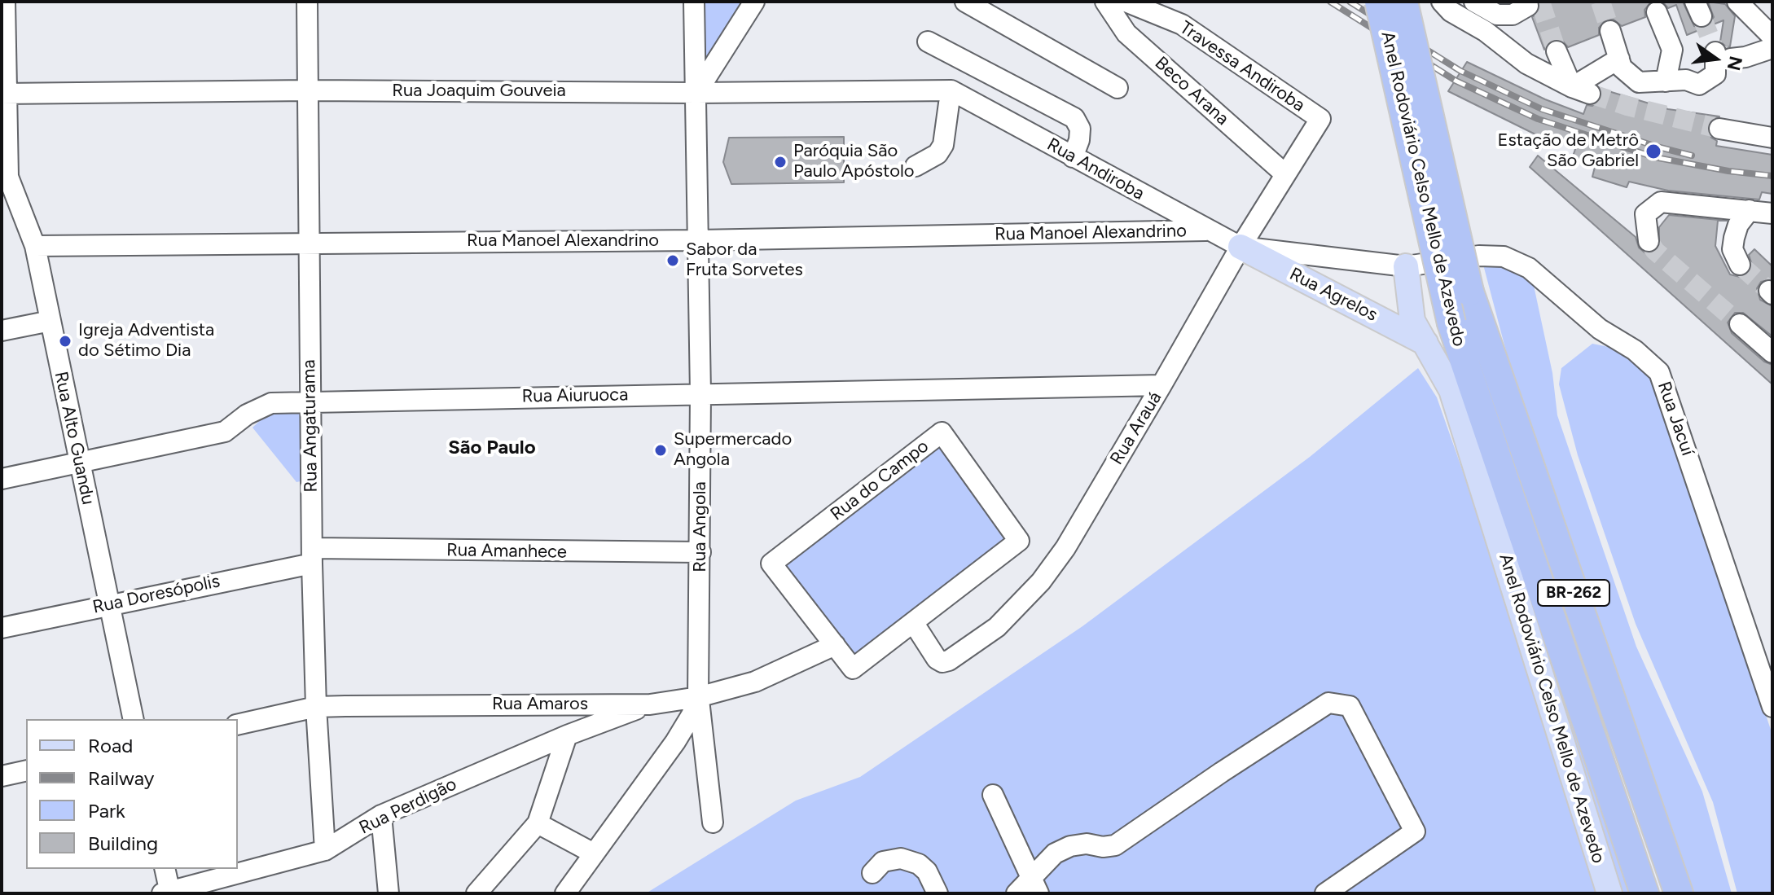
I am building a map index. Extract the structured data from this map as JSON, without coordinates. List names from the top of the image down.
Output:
{
  "streets": {
    "highway": ["Anel Rodoviário Celso Mello de Azevedo", "BR-262"],
    "main road": ["Rua Agrelos"],
    "street": [
      "Travessa Andiroba",
      "Rua Joaquim Gouveia",
      "Beco Arana",
      "Rua Andiroba",
      "Rua Manoel Alexandrino",
      "Rua Aiuruoca",
      "Rua Jacuí",
      "Rua Angaturama",
      "Rua Arauá",
      "Rua Alto Guandu",
      "Rua do Campo",
      "Rua Angola",
      "Rua Amanhece",
      "Rua Doresópolis",
      "Rua Amaros",
      "Rua Perdigão"
    ]
  },
  "crossings": [
    ["Travessa Andiroba", "Rua Arauá"],
    ["Rua Joaquim Gouveia", "Rua Andiroba"],
    ["Rua Joaquim Gouveia", "Rua Angaturama"],
    ["Rua Joaquim Gouveia", "Rua Alto Guandu"],
    ["Rua Joaquim Gouveia", "Rua Angola"],
    ["Beco Arana", "Rua Arauá"],
    ["Rua Andiroba", "Rua Manoel Alexandrino"],
    ["Rua Andiroba", "Rua Agrelos"],
    ["Rua Andiroba", "Rua Arauá"],
    ["Anel Rodoviário Celso Mello de Azevedo", "Rua Agrelos"],
    ["Anel Rodoviário Celso Mello de Azevedo", "Rua Jacuí"],
    ["Rua Manoel Alexandrino", "Rua Angaturama"],
    ["Rua Manoel Alexandrino", "Rua Alto Guandu"],
    ["Rua Manoel Alexandrino", "Rua Angola"],
    ["Rua Agrelos", "Rua Arauá"],
    ["Rua Aiuruoca", "Rua Angaturama"],
    ["Rua Aiuruoca", "Rua Arauá"],
    ["Rua Aiuruoca", "Rua Alto Guandu"],
    ["Rua Aiuruoca", "Rua Angola"],
    ["Rua Angaturama", "Rua Amanhece"],
    ["Rua Angaturama", "Rua Doresópolis"],
    ["Rua Angaturama", "Rua Amaros"],
    ["Rua Angaturama", "Rua Perdigão"],
    ["Rua Arauá", "Rua do Campo"],
    ["Rua Alto Guandu", "Rua Doresópolis"],
    ["Rua do Campo", "Rua Amaros"],
    ["Rua Angola", "Rua Amanhece"],
    ["Rua Angola", "Rua Amaros"],
    ["Rua Amanhece", "Rua Doresópolis"],
    ["Rua Amaros", "Rua Perdigão"]
  ],
  "districts": ["São Paulo"],
  "places": [
    "Estação de Metrô São Gabriel",
    "Paróquia São Paulo Apóstolo",
    "Sabor da Fruta Sorvetes",
    "Igreja Adventista do Sétimo Dia",
    "Supermercado Angola"
  ],
  "legend": [
    "Road",
    "Railway",
    "Park",
    "Building"
  ],
  "north": "right"
}
